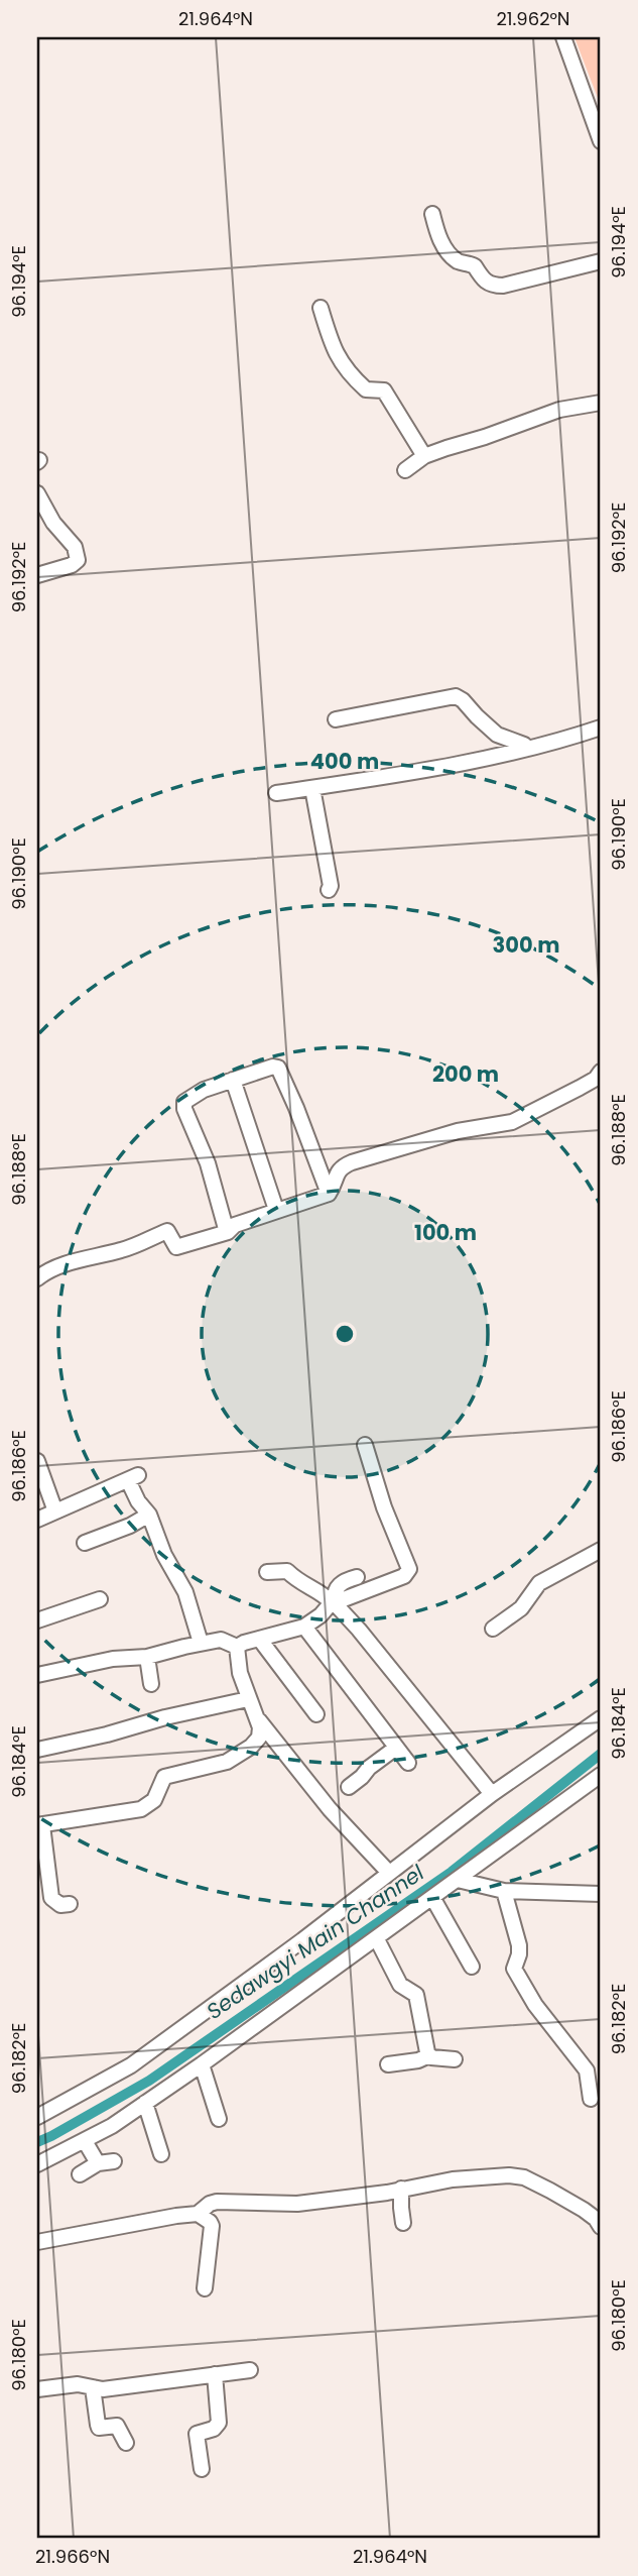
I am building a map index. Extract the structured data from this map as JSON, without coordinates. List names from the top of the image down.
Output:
{
  "water": ["Sedawgyi Main Channel"],
  "coordinates": [
    "21.964°N",
    "21.962°N",
    "96.194°E",
    "96.192°E",
    "96.190°E",
    "96.188°E",
    "96.186°E",
    "96.184°E",
    "96.182°E",
    "96.180°E",
    "21.966°N"
  ],
  "rings": [
    "400 m",
    "300 m",
    "200 m",
    "100 m"
  ]
}
